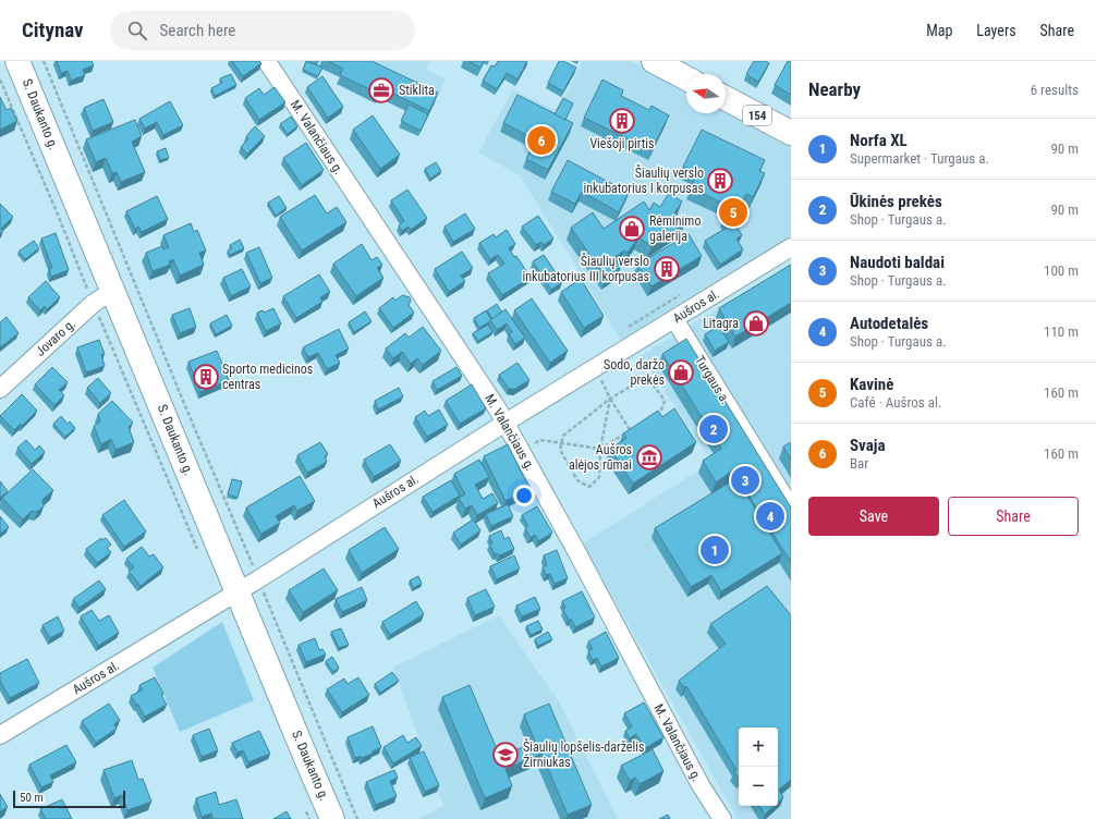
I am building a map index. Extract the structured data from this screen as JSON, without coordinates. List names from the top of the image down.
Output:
{
  "streets": {
    "main road": ["S. Daukanto g.", "154"],
    "street": [
      "M. Valančiaus g.",
      "Aušros al.",
      "Jovaro g.",
      "Turgaus a."
    ]
  },
  "crossings": [
    ["S. Daukanto g.", "Aušros al."],
    ["S. Daukanto g.", "Jovaro g."],
    ["M. Valančiaus g.", "Aušros al."],
    ["Aušros al.", "Turgaus a."]
  ],
  "places": {
    "office": ["Stiklita"],
    "building": [
      "Viešoji pirtis",
      "Šiaulių verslo inkubatorius I korpusas",
      "Šiaulių verslo inkubatorius III korpusas",
      "Sporto medicinos centras"
    ],
    "shop": ["Rėminimo galerija", "Litagra", "Sodo, daržo prekės"],
    "museum": ["Aušros alėjos rūmai"],
    "school or university": ["Šiaulių lopšelis-darželis Žirniukas"]
  },
  "scale_bar": "50 m",
  "north": "left",
  "page": {
    "header": "Citynav",
    "search": "Search here",
    "nav": ["Map", "Layers", "Share"],
    "heading": ["Nearby", "6 results"],
    "list": [
      {
        "mark": "1",
        "name": "Norfa XL",
        "note": "Supermarket · Turgaus a.",
        "value": "90 m"
      },
      {
        "mark": "2",
        "name": "Ūkinės prekės",
        "note": "Shop · Turgaus a.",
        "value": "90 m"
      },
      {
        "mark": "3",
        "name": "Naudoti baldai",
        "note": "Shop · Turgaus a.",
        "value": "100 m"
      },
      {
        "mark": "4",
        "name": "Autodetalės",
        "note": "Shop · Turgaus a.",
        "value": "110 m"
      },
      {
        "mark": "5",
        "name": "Kavinė",
        "note": "Café · Aušros al.",
        "value": "160 m"
      },
      {
        "mark": "6",
        "name": "Svaja",
        "note": "Bar",
        "value": "160 m"
      }
    ],
    "pins": [
      "6",
      "5",
      "2",
      "3",
      "4",
      "1"
    ],
    "buttons": ["Save", "Share"],
    "map_buttons": ["+", "−"],
    "scale": "50 m"
  }
}
